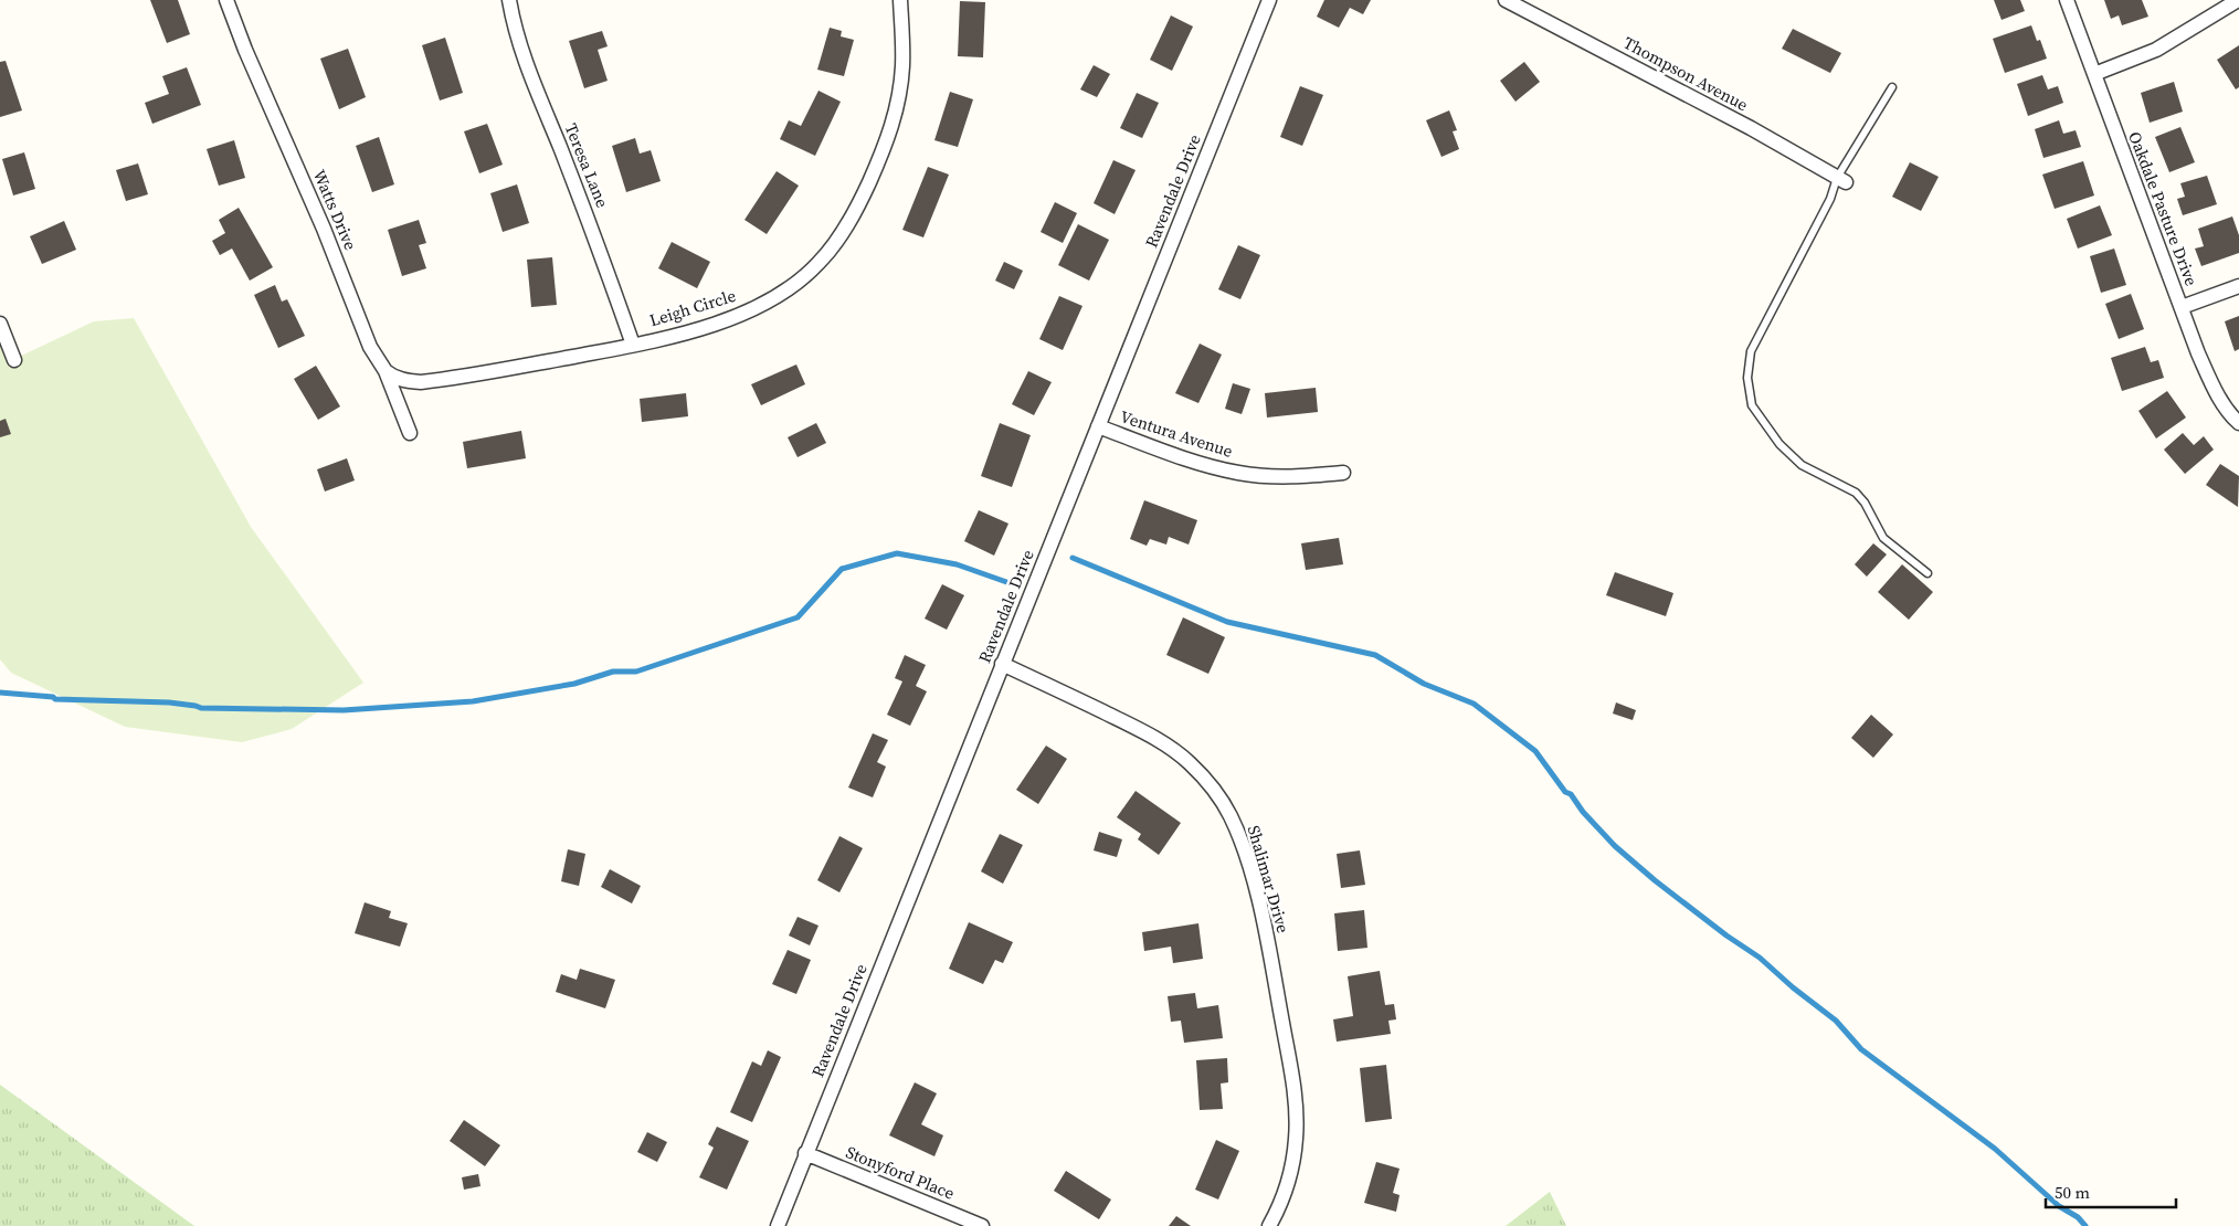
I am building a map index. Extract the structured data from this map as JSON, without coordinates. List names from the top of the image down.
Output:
{
  "streets": {
    "street": [
      "Thompson Avenue",
      "Teresa Lane",
      "Ravendale Drive",
      "Oakdale Pasture Drive",
      "Watts Drive",
      "Leigh Circle",
      "Ventura Avenue",
      "Shalimar Drive",
      "Stonyford Place"
    ]
  },
  "crossings": [
    ["Teresa Lane", "Leigh Circle"],
    ["Ravendale Drive", "Ventura Avenue"],
    ["Ravendale Drive", "Shalimar Drive"],
    ["Ravendale Drive", "Stonyford Place"],
    ["Watts Drive", "Leigh Circle"]
  ],
  "scale_bar": "50 m"
}
